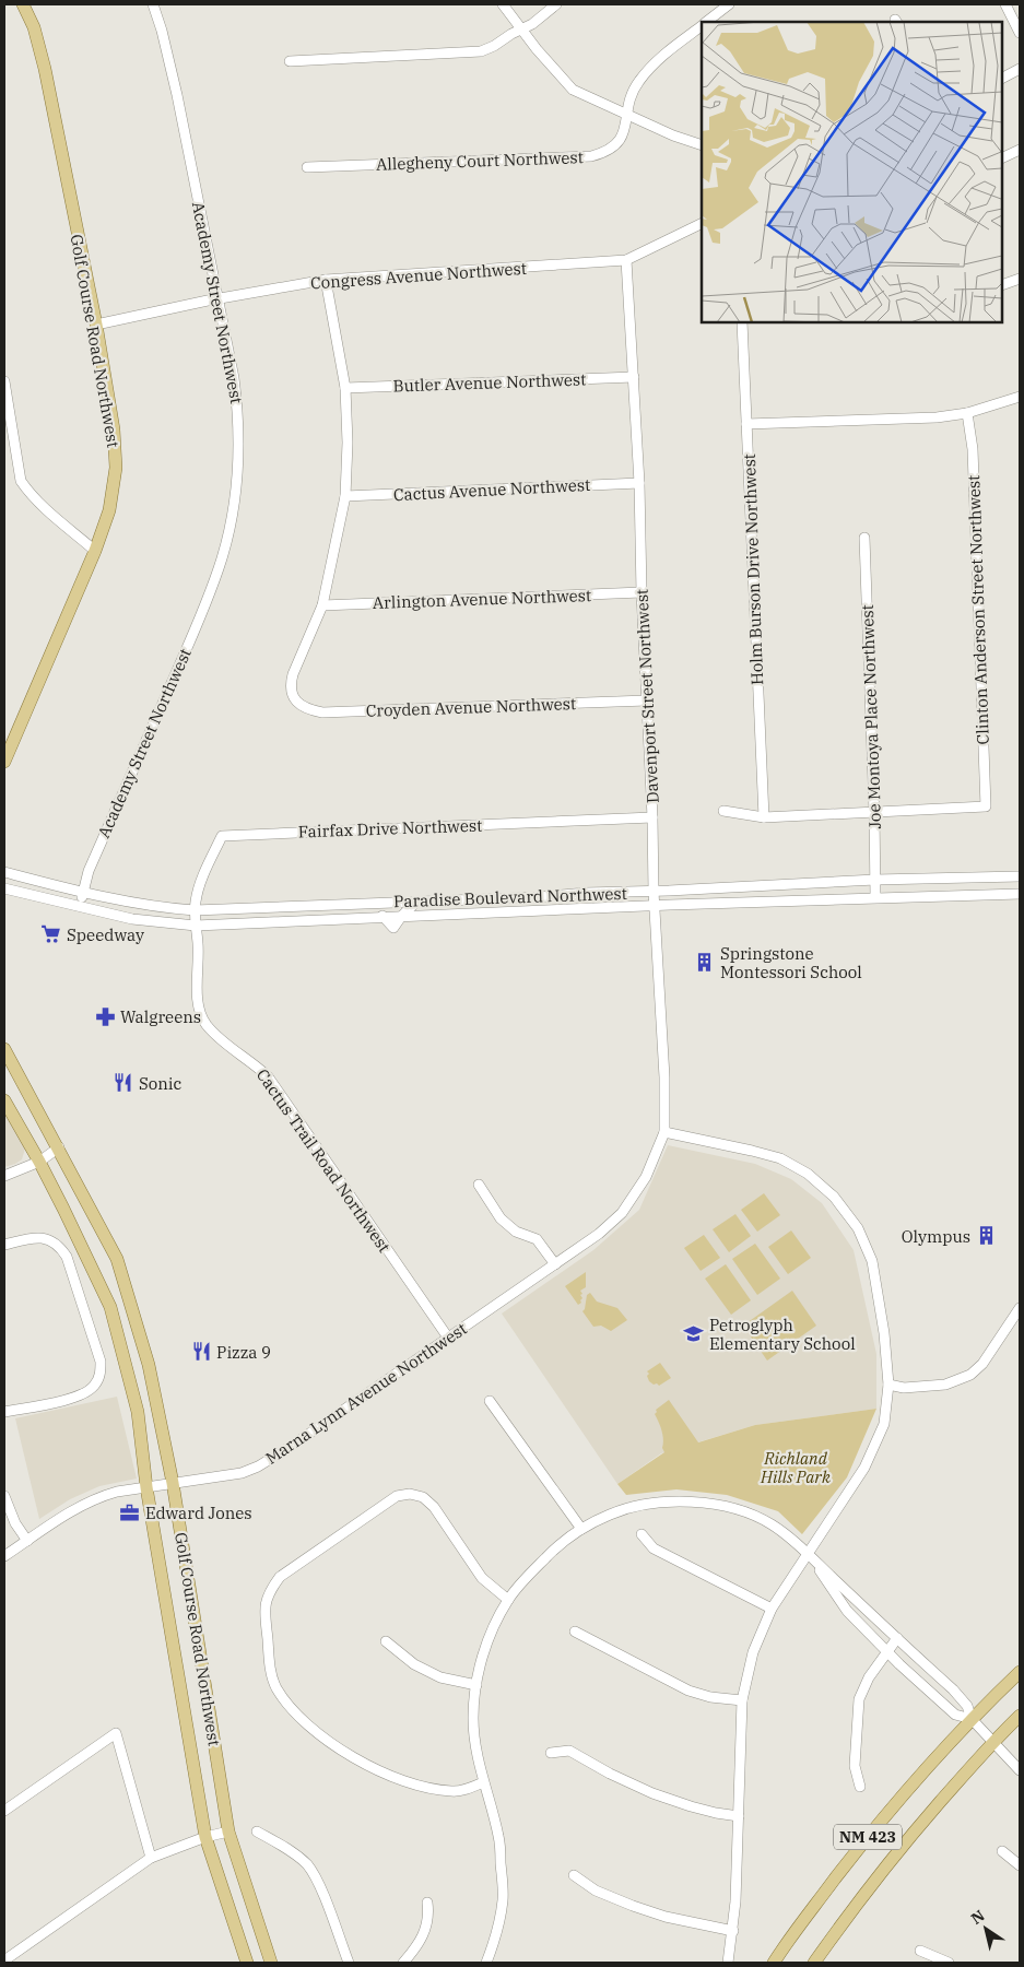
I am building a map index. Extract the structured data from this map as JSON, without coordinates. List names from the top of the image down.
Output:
{
  "streets": {
    "main road": ["Golf Course Road Northwest", "NM 423"],
    "street": [
      "Allegheny Court Northwest",
      "Congress Avenue Northwest",
      "Academy Street Northwest",
      "Butler Avenue Northwest",
      "Cactus Avenue Northwest",
      "Holm Burson Drive Northwest",
      "Arlington Avenue Northwest",
      "Clinton Anderson Street Northwest",
      "Davenport Street Northwest",
      "Croyden Avenue Northwest",
      "Joe Montoya Place Northwest",
      "Fairfax Drive Northwest",
      "Paradise Boulevard Northwest",
      "Cactus Trail Road Northwest",
      "Marna Lynn Avenue Northwest"
    ]
  },
  "crossings": [
    ["Congress Avenue Northwest", "Academy Street Northwest"],
    ["Congress Avenue Northwest", "Golf Course Road Northwest"],
    ["Congress Avenue Northwest", "Davenport Street Northwest"],
    ["Academy Street Northwest", "Paradise Boulevard Northwest"],
    ["Golf Course Road Northwest", "Marna Lynn Avenue Northwest"],
    ["Butler Avenue Northwest", "Davenport Street Northwest"],
    ["Cactus Avenue Northwest", "Davenport Street Northwest"],
    ["Arlington Avenue Northwest", "Davenport Street Northwest"],
    ["Arlington Avenue Northwest", "Croyden Avenue Northwest"],
    ["Clinton Anderson Street Northwest", "Joe Montoya Place Northwest"],
    ["Davenport Street Northwest", "Croyden Avenue Northwest"],
    ["Davenport Street Northwest", "Fairfax Drive Northwest"],
    ["Davenport Street Northwest", "Paradise Boulevard Northwest"],
    ["Davenport Street Northwest", "Marna Lynn Avenue Northwest"],
    ["Joe Montoya Place Northwest", "Paradise Boulevard Northwest"],
    ["Fairfax Drive Northwest", "Paradise Boulevard Northwest"],
    ["Fairfax Drive Northwest", "Cactus Trail Road Northwest"],
    ["Paradise Boulevard Northwest", "Cactus Trail Road Northwest"],
    ["Cactus Trail Road Northwest", "Marna Lynn Avenue Northwest"]
  ],
  "parks": ["Richland Hills Park"],
  "places": {
    "supermarket": ["Speedway"],
    "building": ["Springstone Montessori School", "Olympus"],
    "pharmacy": ["Walgreens"],
    "restaurant": ["Sonic", "Pizza 9"],
    "school or university": ["Petroglyph Elementary School"],
    "office": ["Edward Jones"]
  },
  "north": "top left"
}
